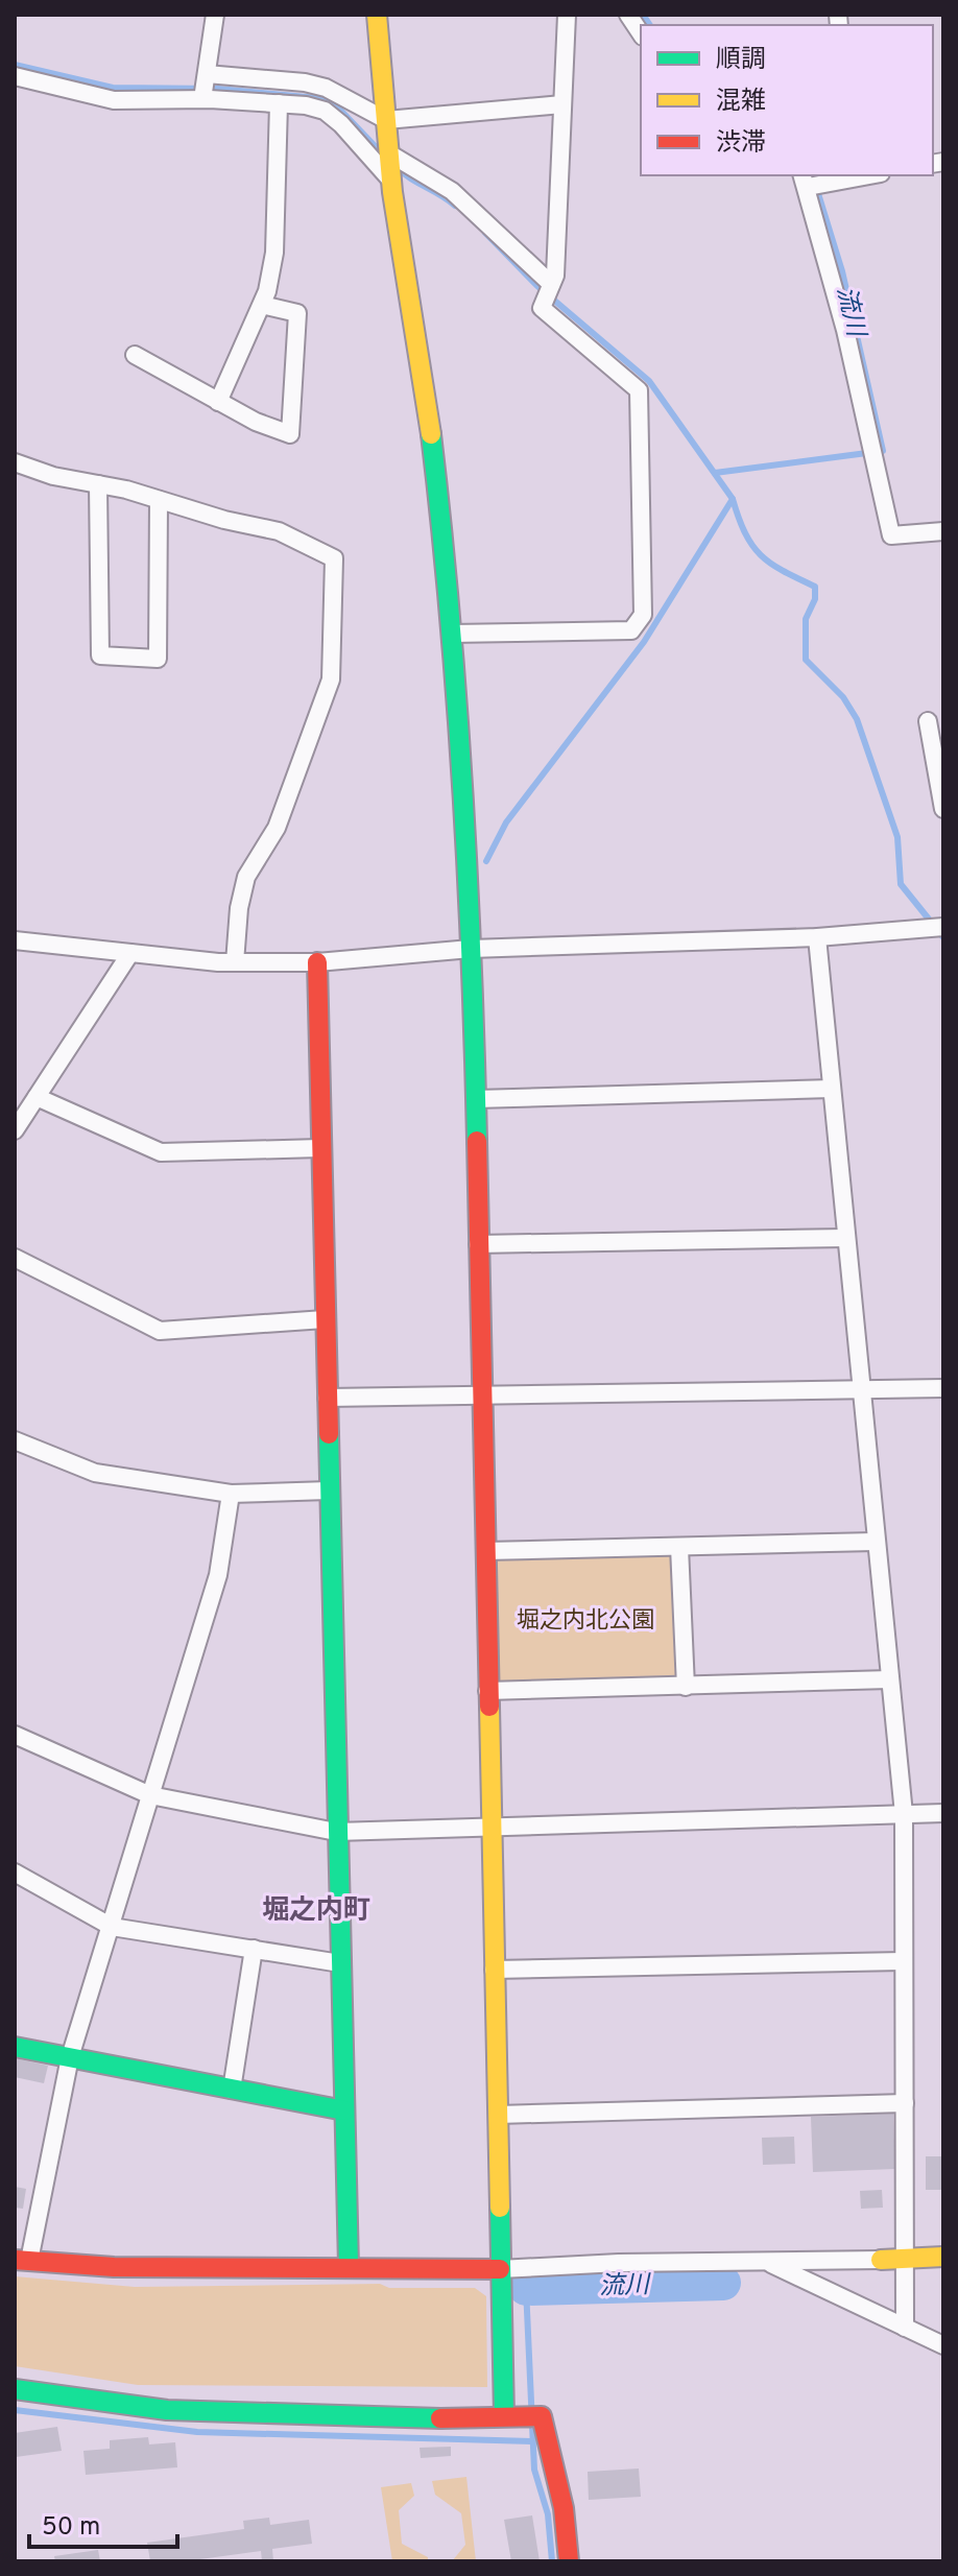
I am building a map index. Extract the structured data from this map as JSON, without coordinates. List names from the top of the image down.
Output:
{
  "districts": ["堀之内町"],
  "water": ["流川"],
  "parks": ["堀之内北公園"],
  "legend": ["順調", "混雑", "渋滞"],
  "scale_bar": "50 m"
}
